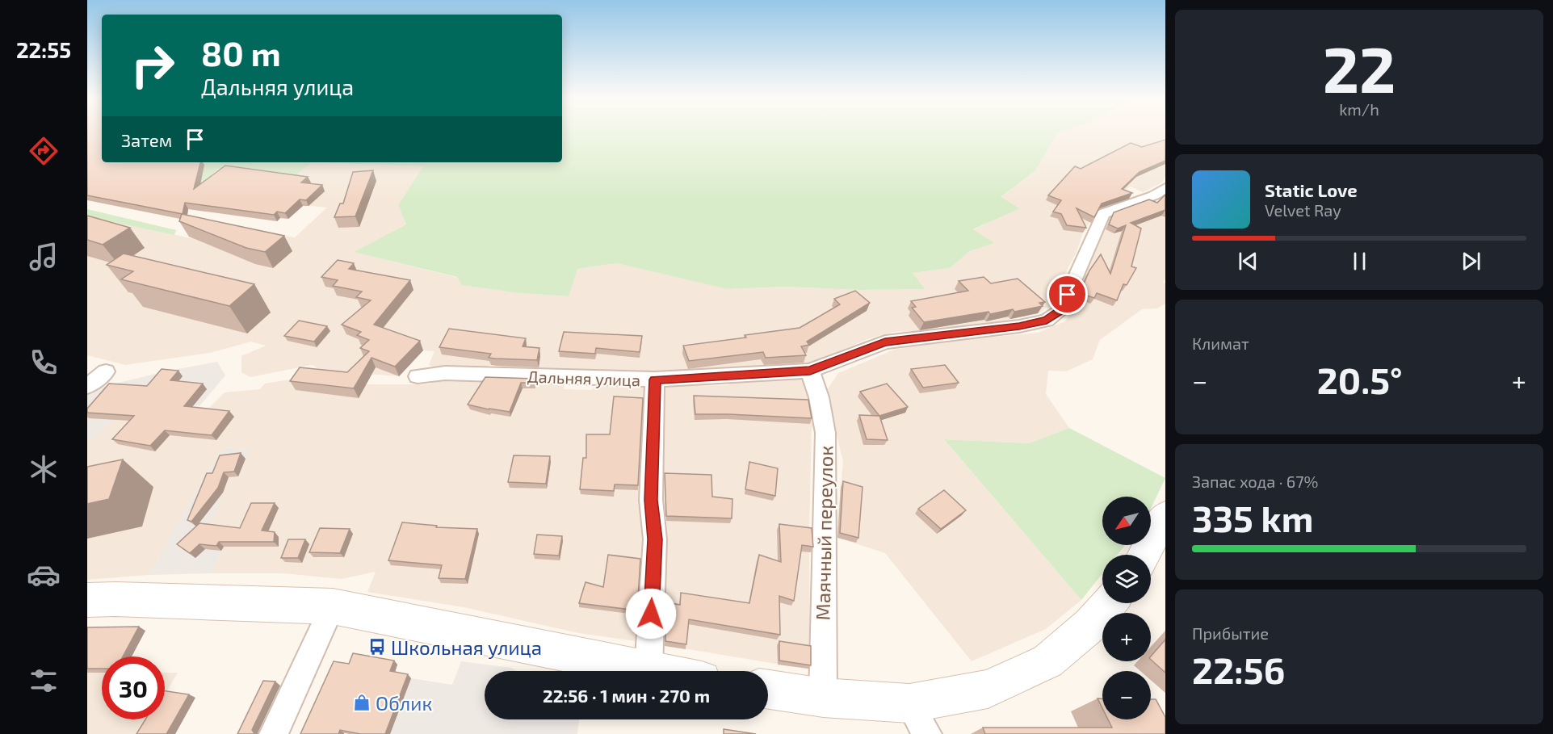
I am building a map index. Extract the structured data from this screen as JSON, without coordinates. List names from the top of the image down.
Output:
{
  "streets": {
    "street": ["Дальняя улица", "Маячный переулок"]
  },
  "crossings": [
    ["Дальняя улица", "Маячный переулок"]
  ],
  "places": {
    "bus stop": ["Школьная улица"],
    "shop": ["Облик"]
  },
  "north": "bottom left",
  "page": {
    "tabs": "22:55",
    "tile": [
      ["22", "km/h"],
      "Климат",
      ["Запас хода · 67%", "335 km"],
      ["Прибытие", "22:56"]
    ],
    "turn": ["80 m", "Дальняя улица"],
    "then": "Затем",
    "song": ["Static Love", "Velvet Ray"],
    "heat": ["−", "20.5°", "+"],
    "map_buttons": ["+", "−"],
    "limit": "30",
    "trip": "22:56 · 1 мин · 270 m"
  }
}
